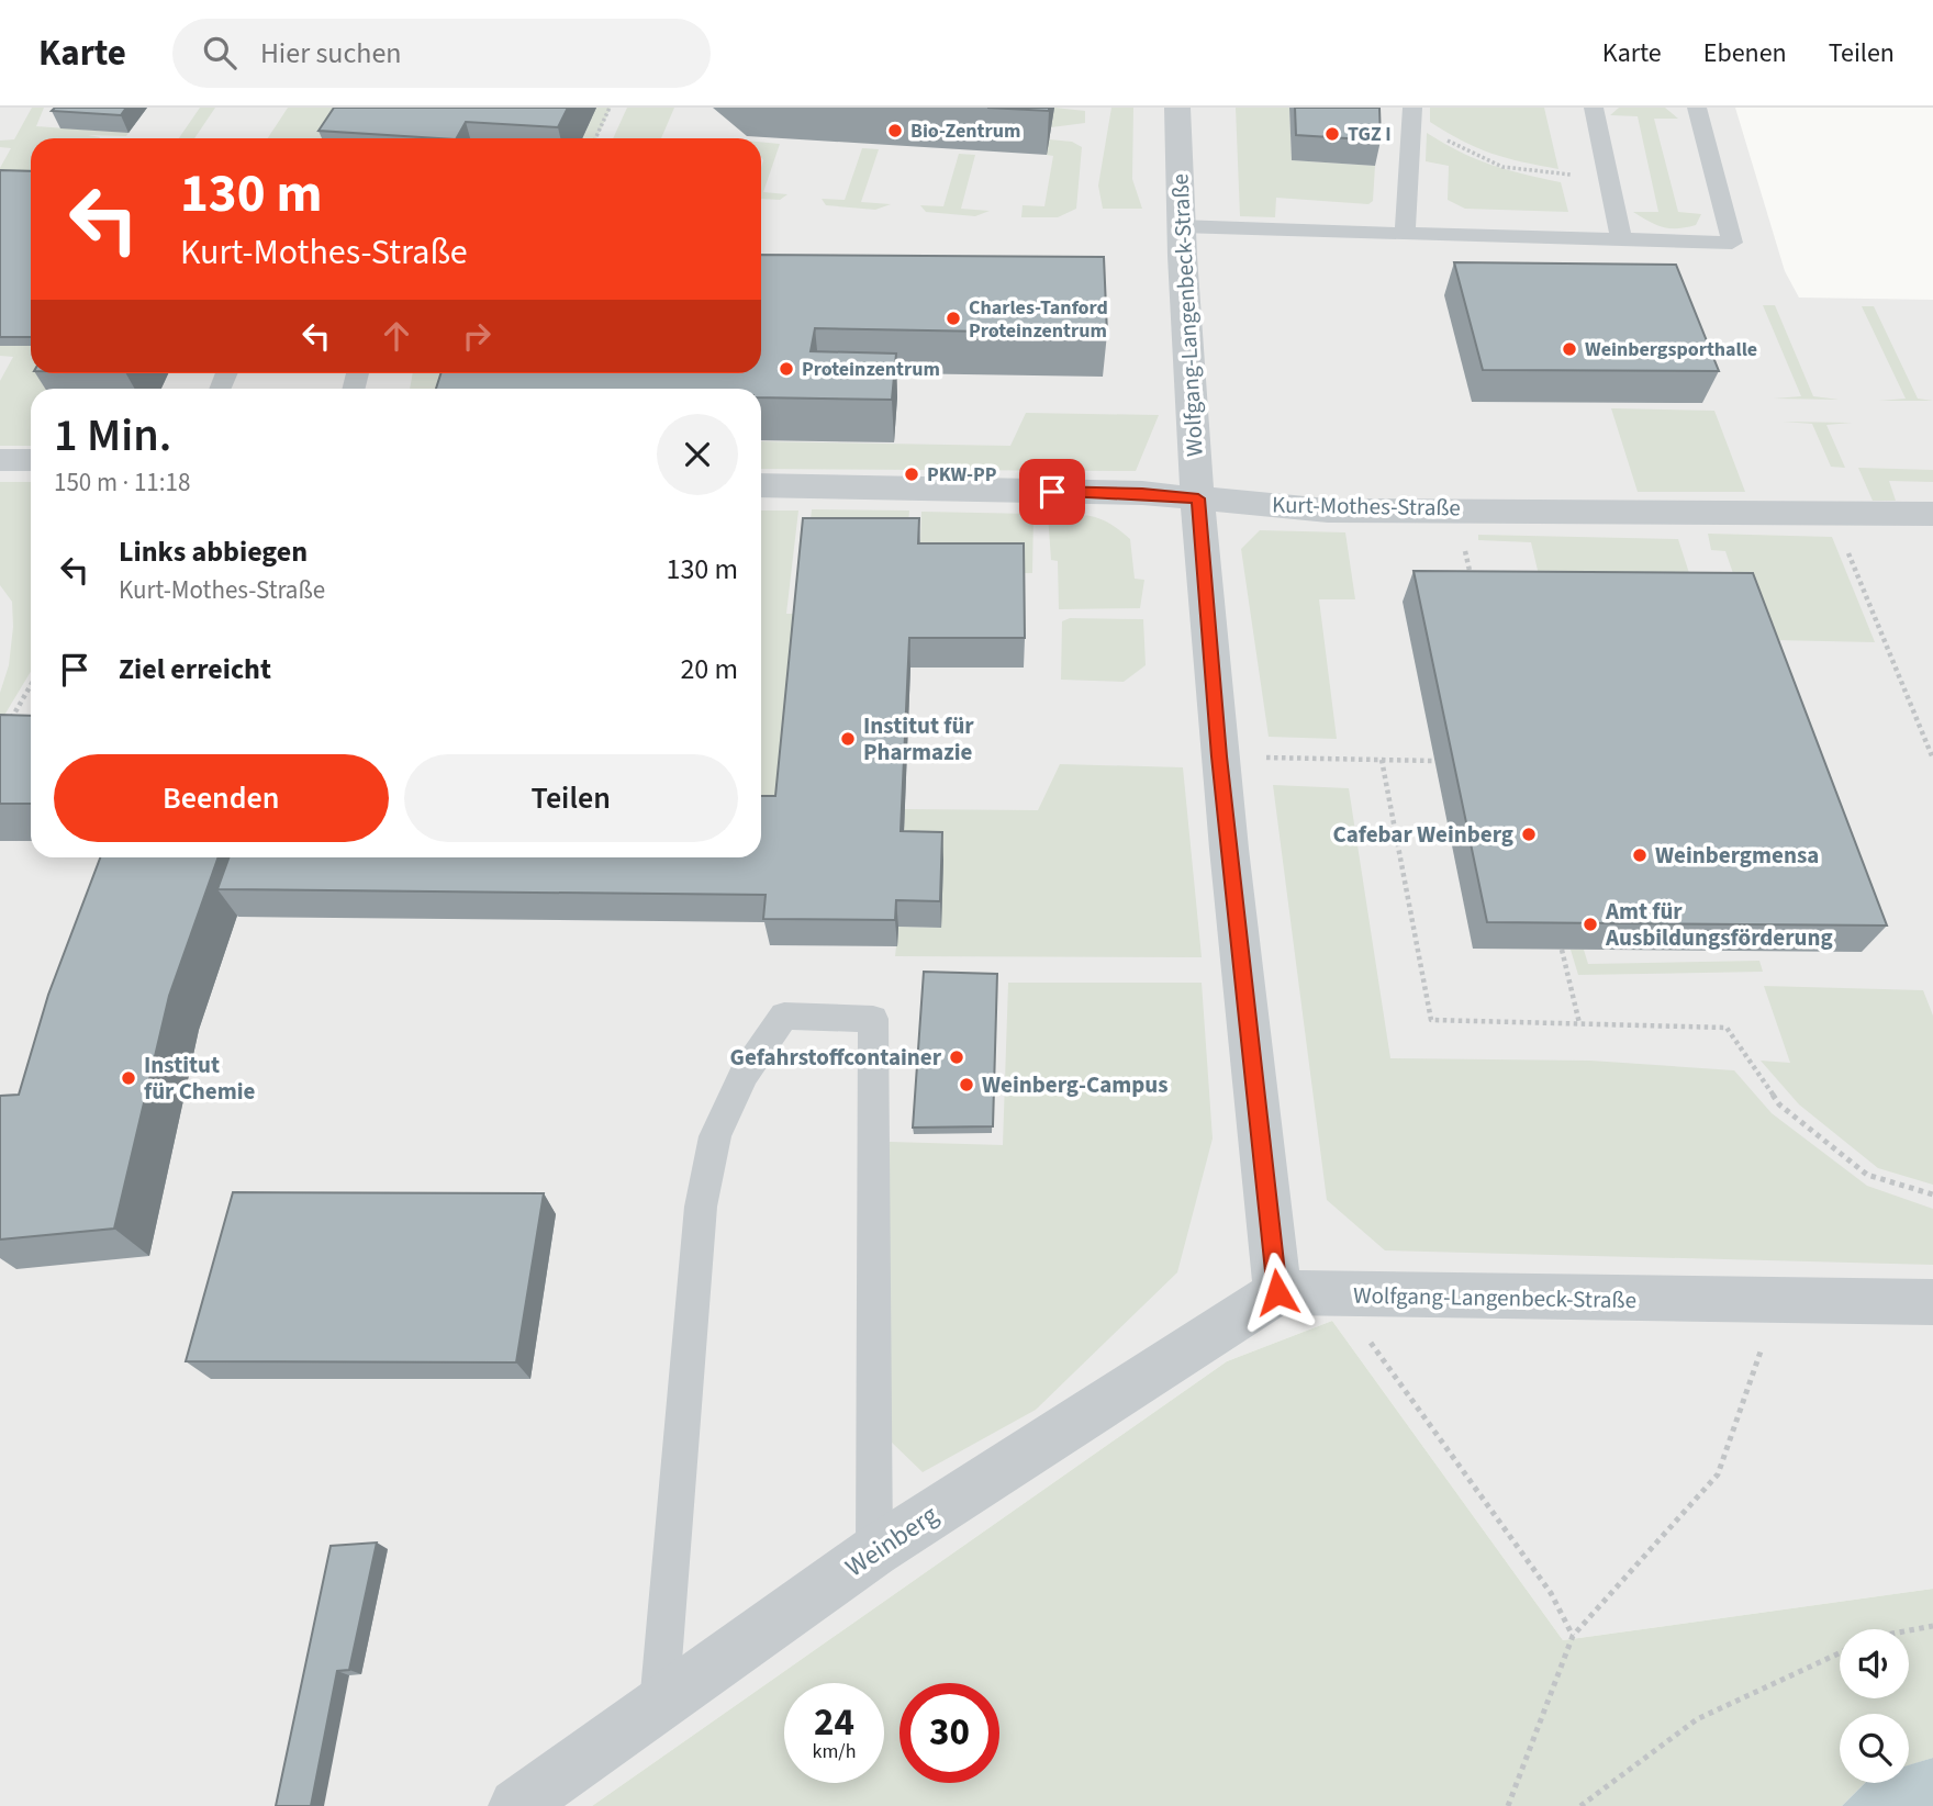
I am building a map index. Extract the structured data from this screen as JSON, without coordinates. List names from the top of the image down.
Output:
{
  "streets": {
    "street": ["Wolfgang-Langenbeck-Straße", "Kurt-Mothes-Straße", "Weinberg"]
  },
  "crossings": [
    ["Wolfgang-Langenbeck-Straße", "Kurt-Mothes-Straße"],
    ["Wolfgang-Langenbeck-Straße", "Weinberg"]
  ],
  "places": [
    "Bio-Zentrum",
    "TGZ I",
    "Charles-Tanford Proteinzentrum",
    "Weinbergsporthalle",
    "Proteinzentrum",
    "PKW-PP",
    "Institut für Pharmazie",
    "Cafebar Weinberg",
    "Weinbergmensa",
    "Amt für Ausbildungsförderung",
    "Gefahrstoffcontainer",
    "Institut für Chemie",
    "Weinberg-Campus"
  ],
  "page": {
    "header": "Karte",
    "search": "Hier suchen",
    "nav": ["Karte", "Ebenen", "Teilen"],
    "turn": ["130 m", "Kurt-Mothes-Straße"],
    "heading": ["1 Min.", "150 m · 11:18"],
    "list": [
      {
        "name": "Links abbiegen",
        "note": "Kurt-Mothes-Straße",
        "value": "130 m"
      },
      {
        "name": "Ziel erreicht",
        "value": "20 m"
      }
    ],
    "buttons": ["Beenden", "Teilen"],
    "speed": "24 km/h",
    "limit": "30"
  }
}
